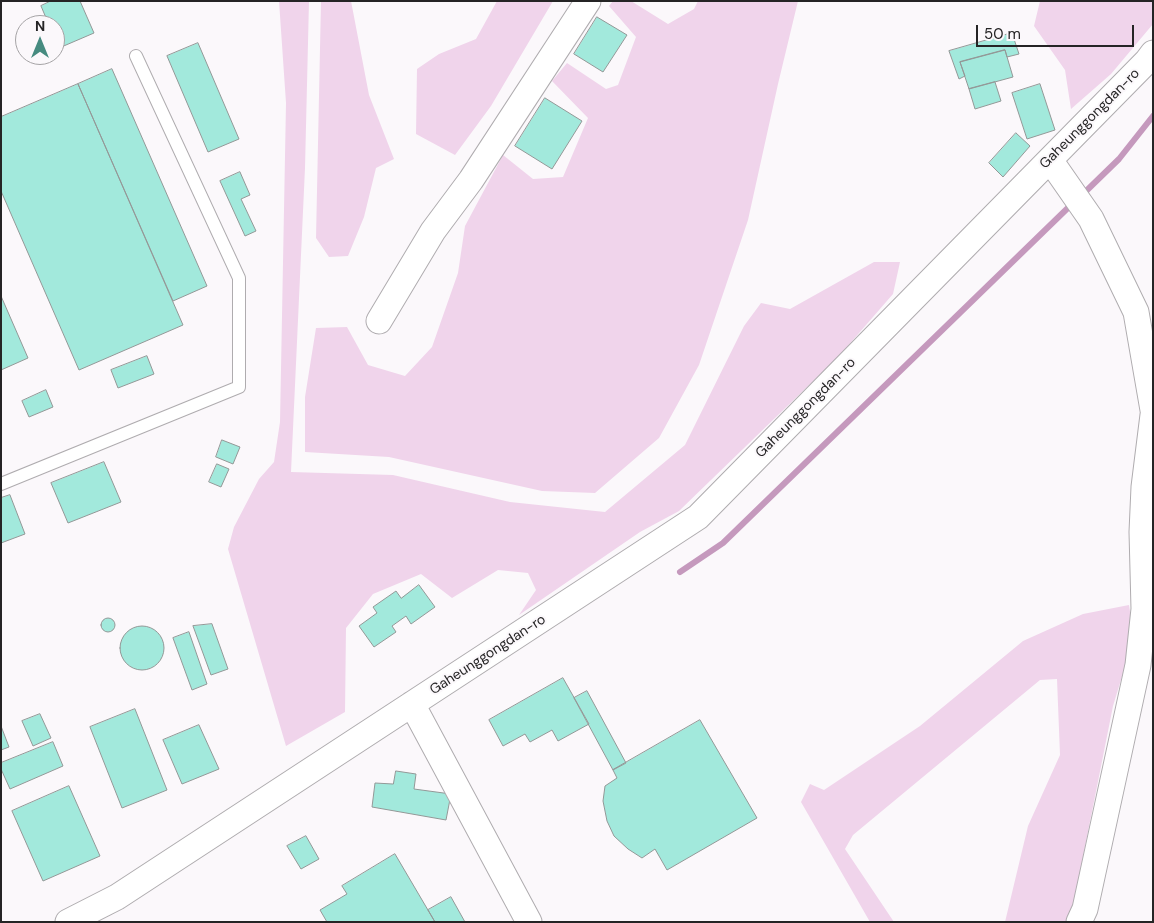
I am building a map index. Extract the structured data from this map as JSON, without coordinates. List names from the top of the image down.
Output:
{
  "streets": {
    "street": ["Gaheunggongdan-ro"]
  },
  "scale_bar": "50 m",
  "north": "top"
}
